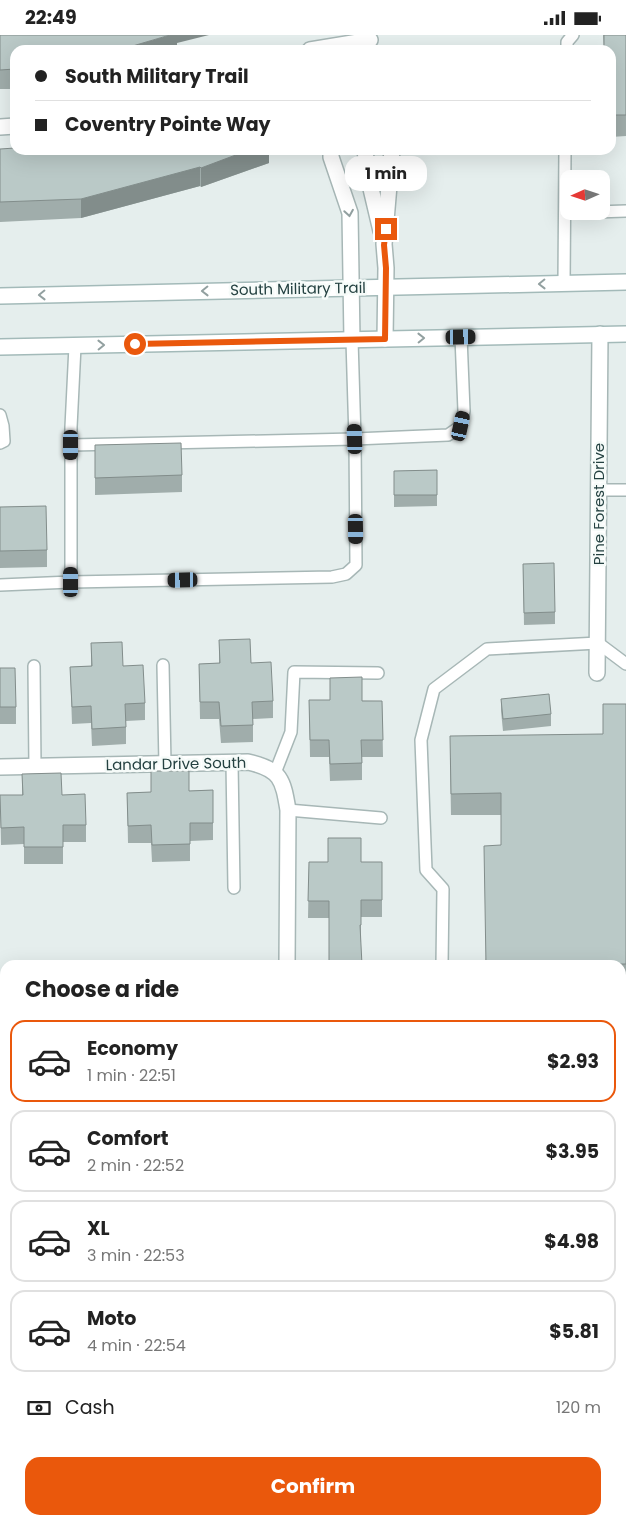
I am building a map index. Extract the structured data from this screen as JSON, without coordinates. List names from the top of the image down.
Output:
{
  "streets": {
    "street": ["South Military Trail", "Pine Forest Drive", "Landar Drive South"]
  },
  "north": "left",
  "page": {
    "status": "22:49",
    "banner": ["South Military Trail", "Coventry Pointe Way"],
    "bubble": "1 min",
    "heading": "Choose a ride",
    "list": [
      {
        "name": "Economy",
        "note": "1 min · 22:51",
        "value": "$2.93"
      },
      {
        "name": "Comfort",
        "note": "2 min · 22:52",
        "value": "$3.95"
      },
      {
        "name": "XL",
        "note": "3 min · 22:53",
        "value": "$4.98"
      },
      {
        "name": "Moto",
        "note": "4 min · 22:54",
        "value": "$5.81"
      }
    ],
    "pay": ["Cash", "120 m"],
    "buttons": "Confirm"
  }
}
